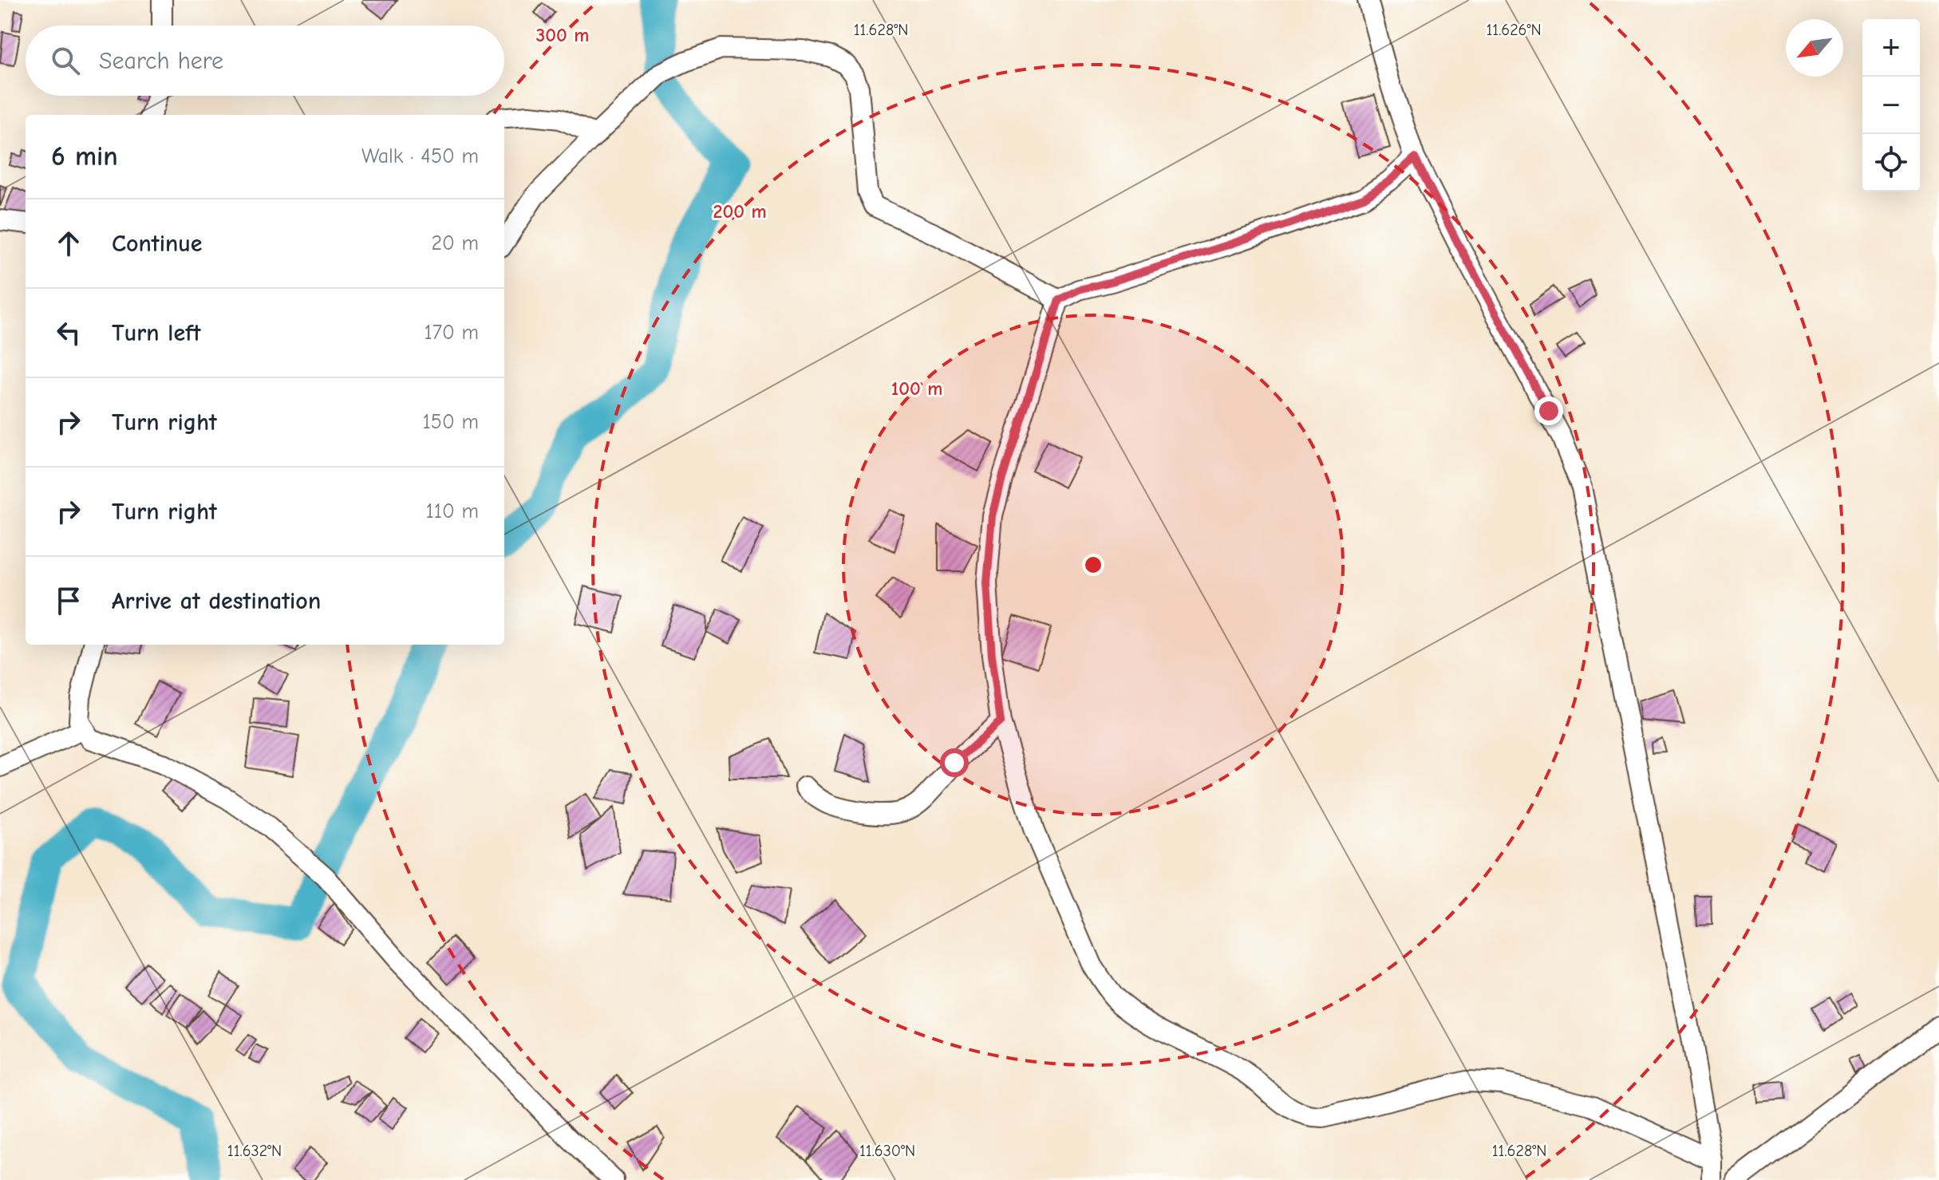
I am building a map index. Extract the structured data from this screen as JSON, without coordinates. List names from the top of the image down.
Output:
{
  "north": "bottom left",
  "page": {
    "map_buttons": ["+", "−"],
    "search": "Search here",
    "heading": ["6 min", "Walk · 450 m"],
    "list": [
      ["Continue", "20 m"],
      ["Turn left", "170 m"],
      ["Turn right", "150 m"],
      ["Turn right", "110 m"],
      "Arrive at destination"
    ]
  },
  "coordinates": [
    "11.628°N",
    "11.626°N",
    "11.632°N",
    "11.630°N"
  ],
  "rings": ["300 m", "200 m", "100 m"]
}
